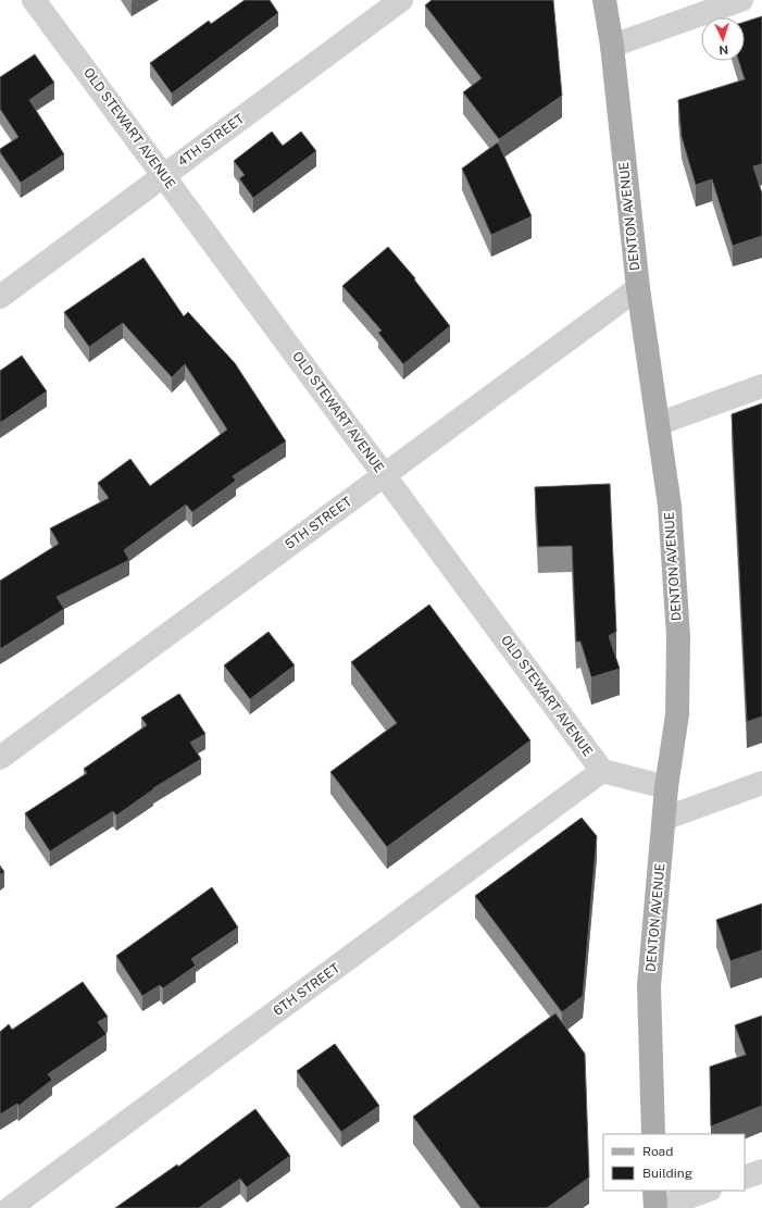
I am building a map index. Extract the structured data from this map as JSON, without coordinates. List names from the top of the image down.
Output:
{
  "streets": {
    "main road": ["DENTON AVENUE"],
    "street": [
      "OLD STEWART AVENUE",
      "4TH STREET",
      "5TH STREET",
      "6TH STREET"
    ]
  },
  "crossings": [
    ["OLD STEWART AVENUE", "4TH STREET"],
    ["OLD STEWART AVENUE", "5TH STREET"],
    ["OLD STEWART AVENUE", "6TH STREET"],
    ["DENTON AVENUE", "5TH STREET"]
  ],
  "legend": ["Road", "Building"],
  "north": "bottom"
}
